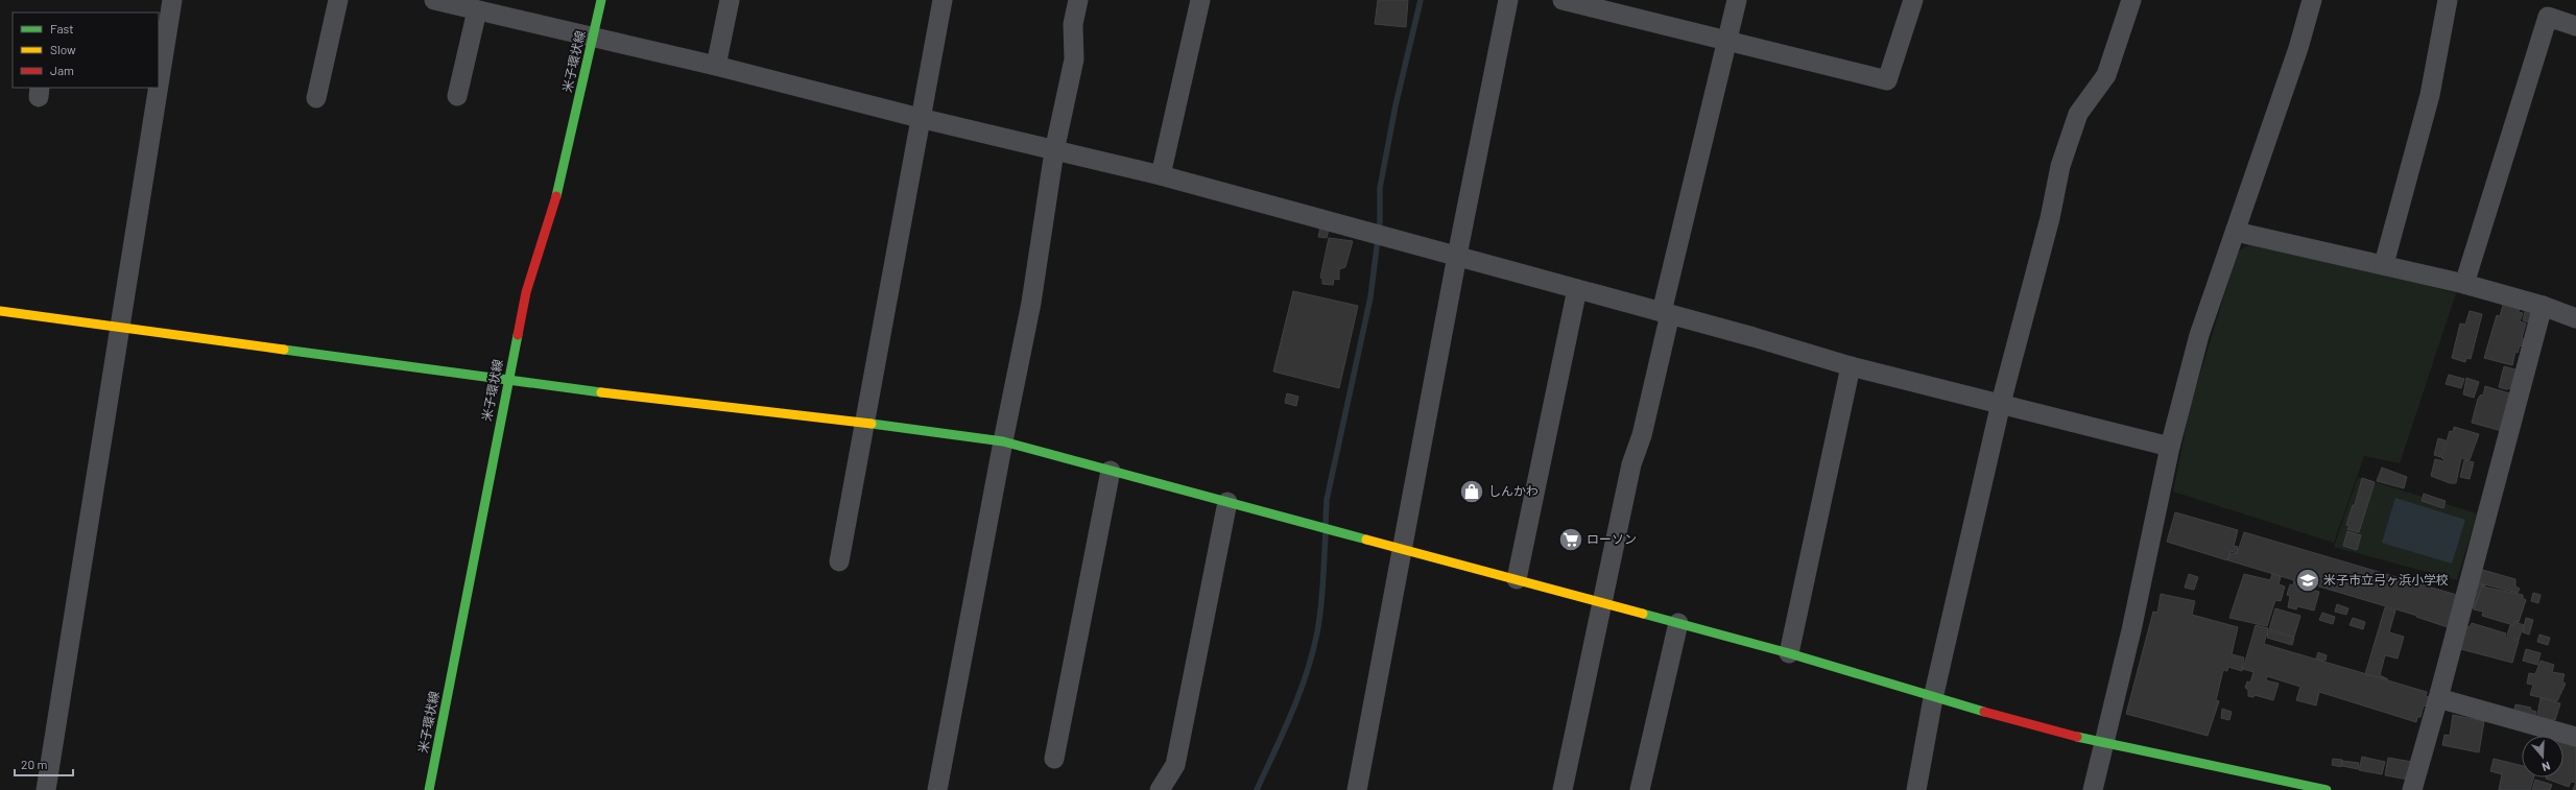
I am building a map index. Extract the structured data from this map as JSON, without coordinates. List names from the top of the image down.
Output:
{
  "streets": {
    "street": ["米子環状線"]
  },
  "places": {
    "shop": ["しんかわ"],
    "supermarket": ["ローソン"],
    "school or university": ["米子市立弓ヶ浜小学校"]
  },
  "legend": ["Fast", "Slow", "Jam"],
  "scale_bar": "20 m",
  "north": "bottom"
}
